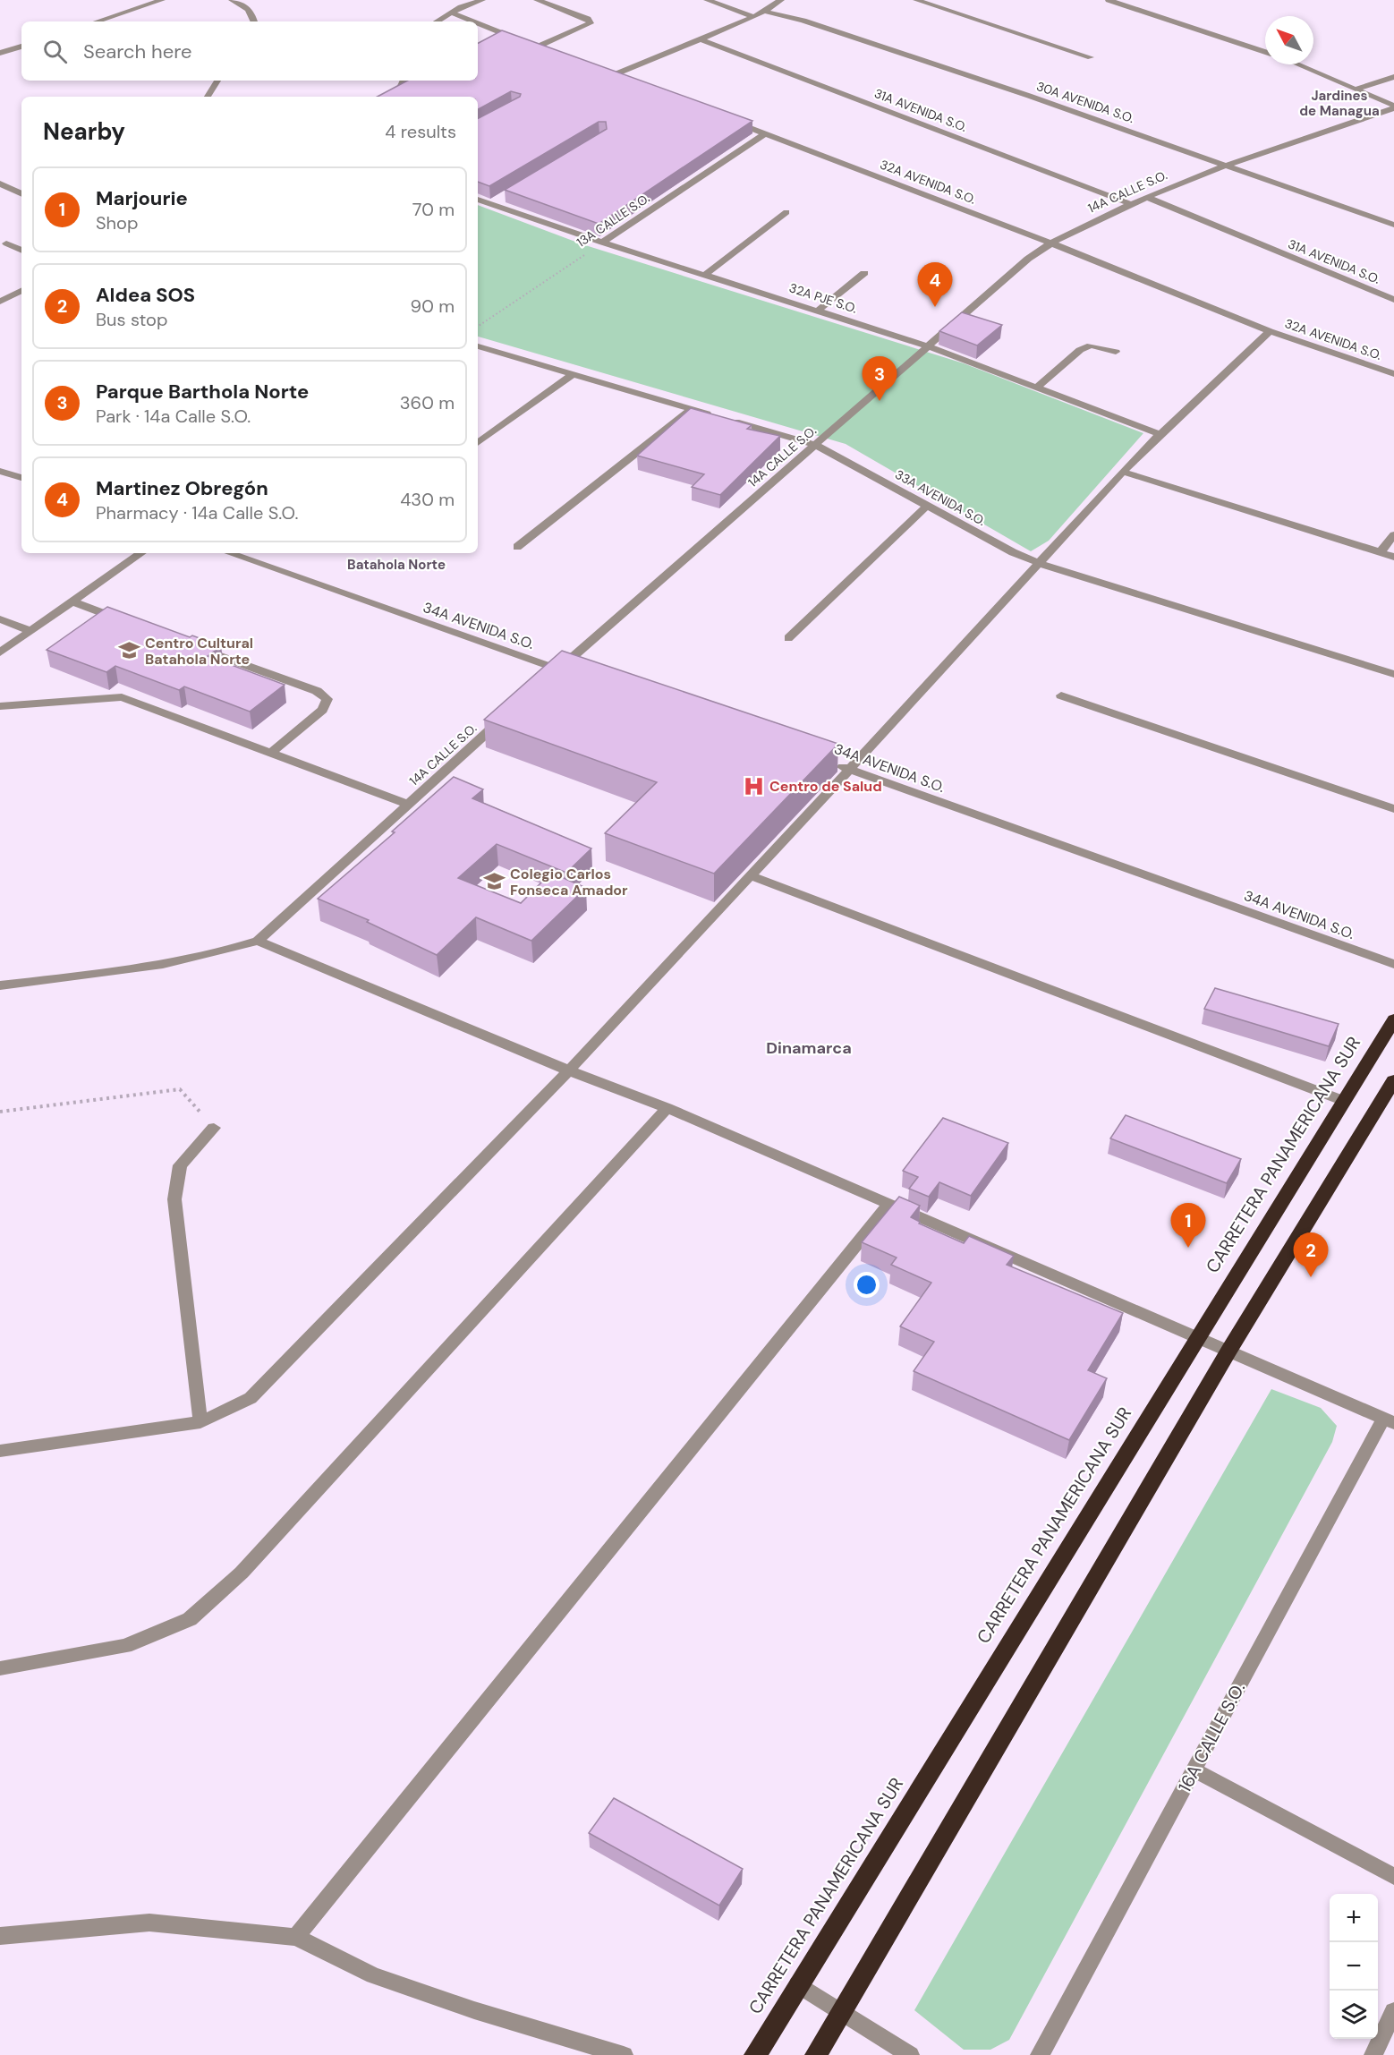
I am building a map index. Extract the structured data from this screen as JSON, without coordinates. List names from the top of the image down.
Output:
{
  "streets": {
    "highway": ["CARRETERA PANAMERICANA SUR"],
    "street": [
      "30A AVENIDA S.O.",
      "31A AVENIDA S.O.",
      "32A AVENIDA S.O.",
      "14A CALLE S.O.",
      "13A CALLE S.O.",
      "32A PJE S.O.",
      "33A AVENIDA S.O.",
      "34A AVENIDA S.O.",
      "16A CALLE S.O."
    ]
  },
  "crossings": [
    ["30A AVENIDA S.O.", "14A CALLE S.O."],
    ["31A AVENIDA S.O.", "14A CALLE S.O."],
    ["32A AVENIDA S.O.", "14A CALLE S.O."],
    ["32A AVENIDA S.O.", "13A CALLE S.O."],
    ["14A CALLE S.O.", "32A PJE S.O."],
    ["14A CALLE S.O.", "33A AVENIDA S.O."],
    ["14A CALLE S.O.", "34A AVENIDA S.O."],
    ["13A CALLE S.O.", "32A PJE S.O."]
  ],
  "districts": ["Jardines de Managua", "Batahola Norte", "Dinamarca"],
  "places": {
    "school or university": ["Centro Cultural Batahola Norte", "Colegio Carlos Fonseca Amador"],
    "hospital": ["Centro de Salud"]
  },
  "north": "top left",
  "page": {
    "search": "Search here",
    "heading": ["Nearby", "4 results"],
    "list": [
      {
        "mark": "1",
        "name": "Marjourie",
        "note": "Shop",
        "value": "70 m"
      },
      {
        "mark": "2",
        "name": "Aldea SOS",
        "note": "Bus stop",
        "value": "90 m"
      },
      {
        "mark": "3",
        "name": "Parque Barthola Norte",
        "note": "Park · 14a Calle S.O.",
        "value": "360 m"
      },
      {
        "mark": "4",
        "name": "Martinez Obregón",
        "note": "Pharmacy · 14a Calle S.O.",
        "value": "430 m"
      }
    ],
    "pins": [
      "4",
      "3",
      "1",
      "2"
    ],
    "map_buttons": ["+", "−"]
  }
}
